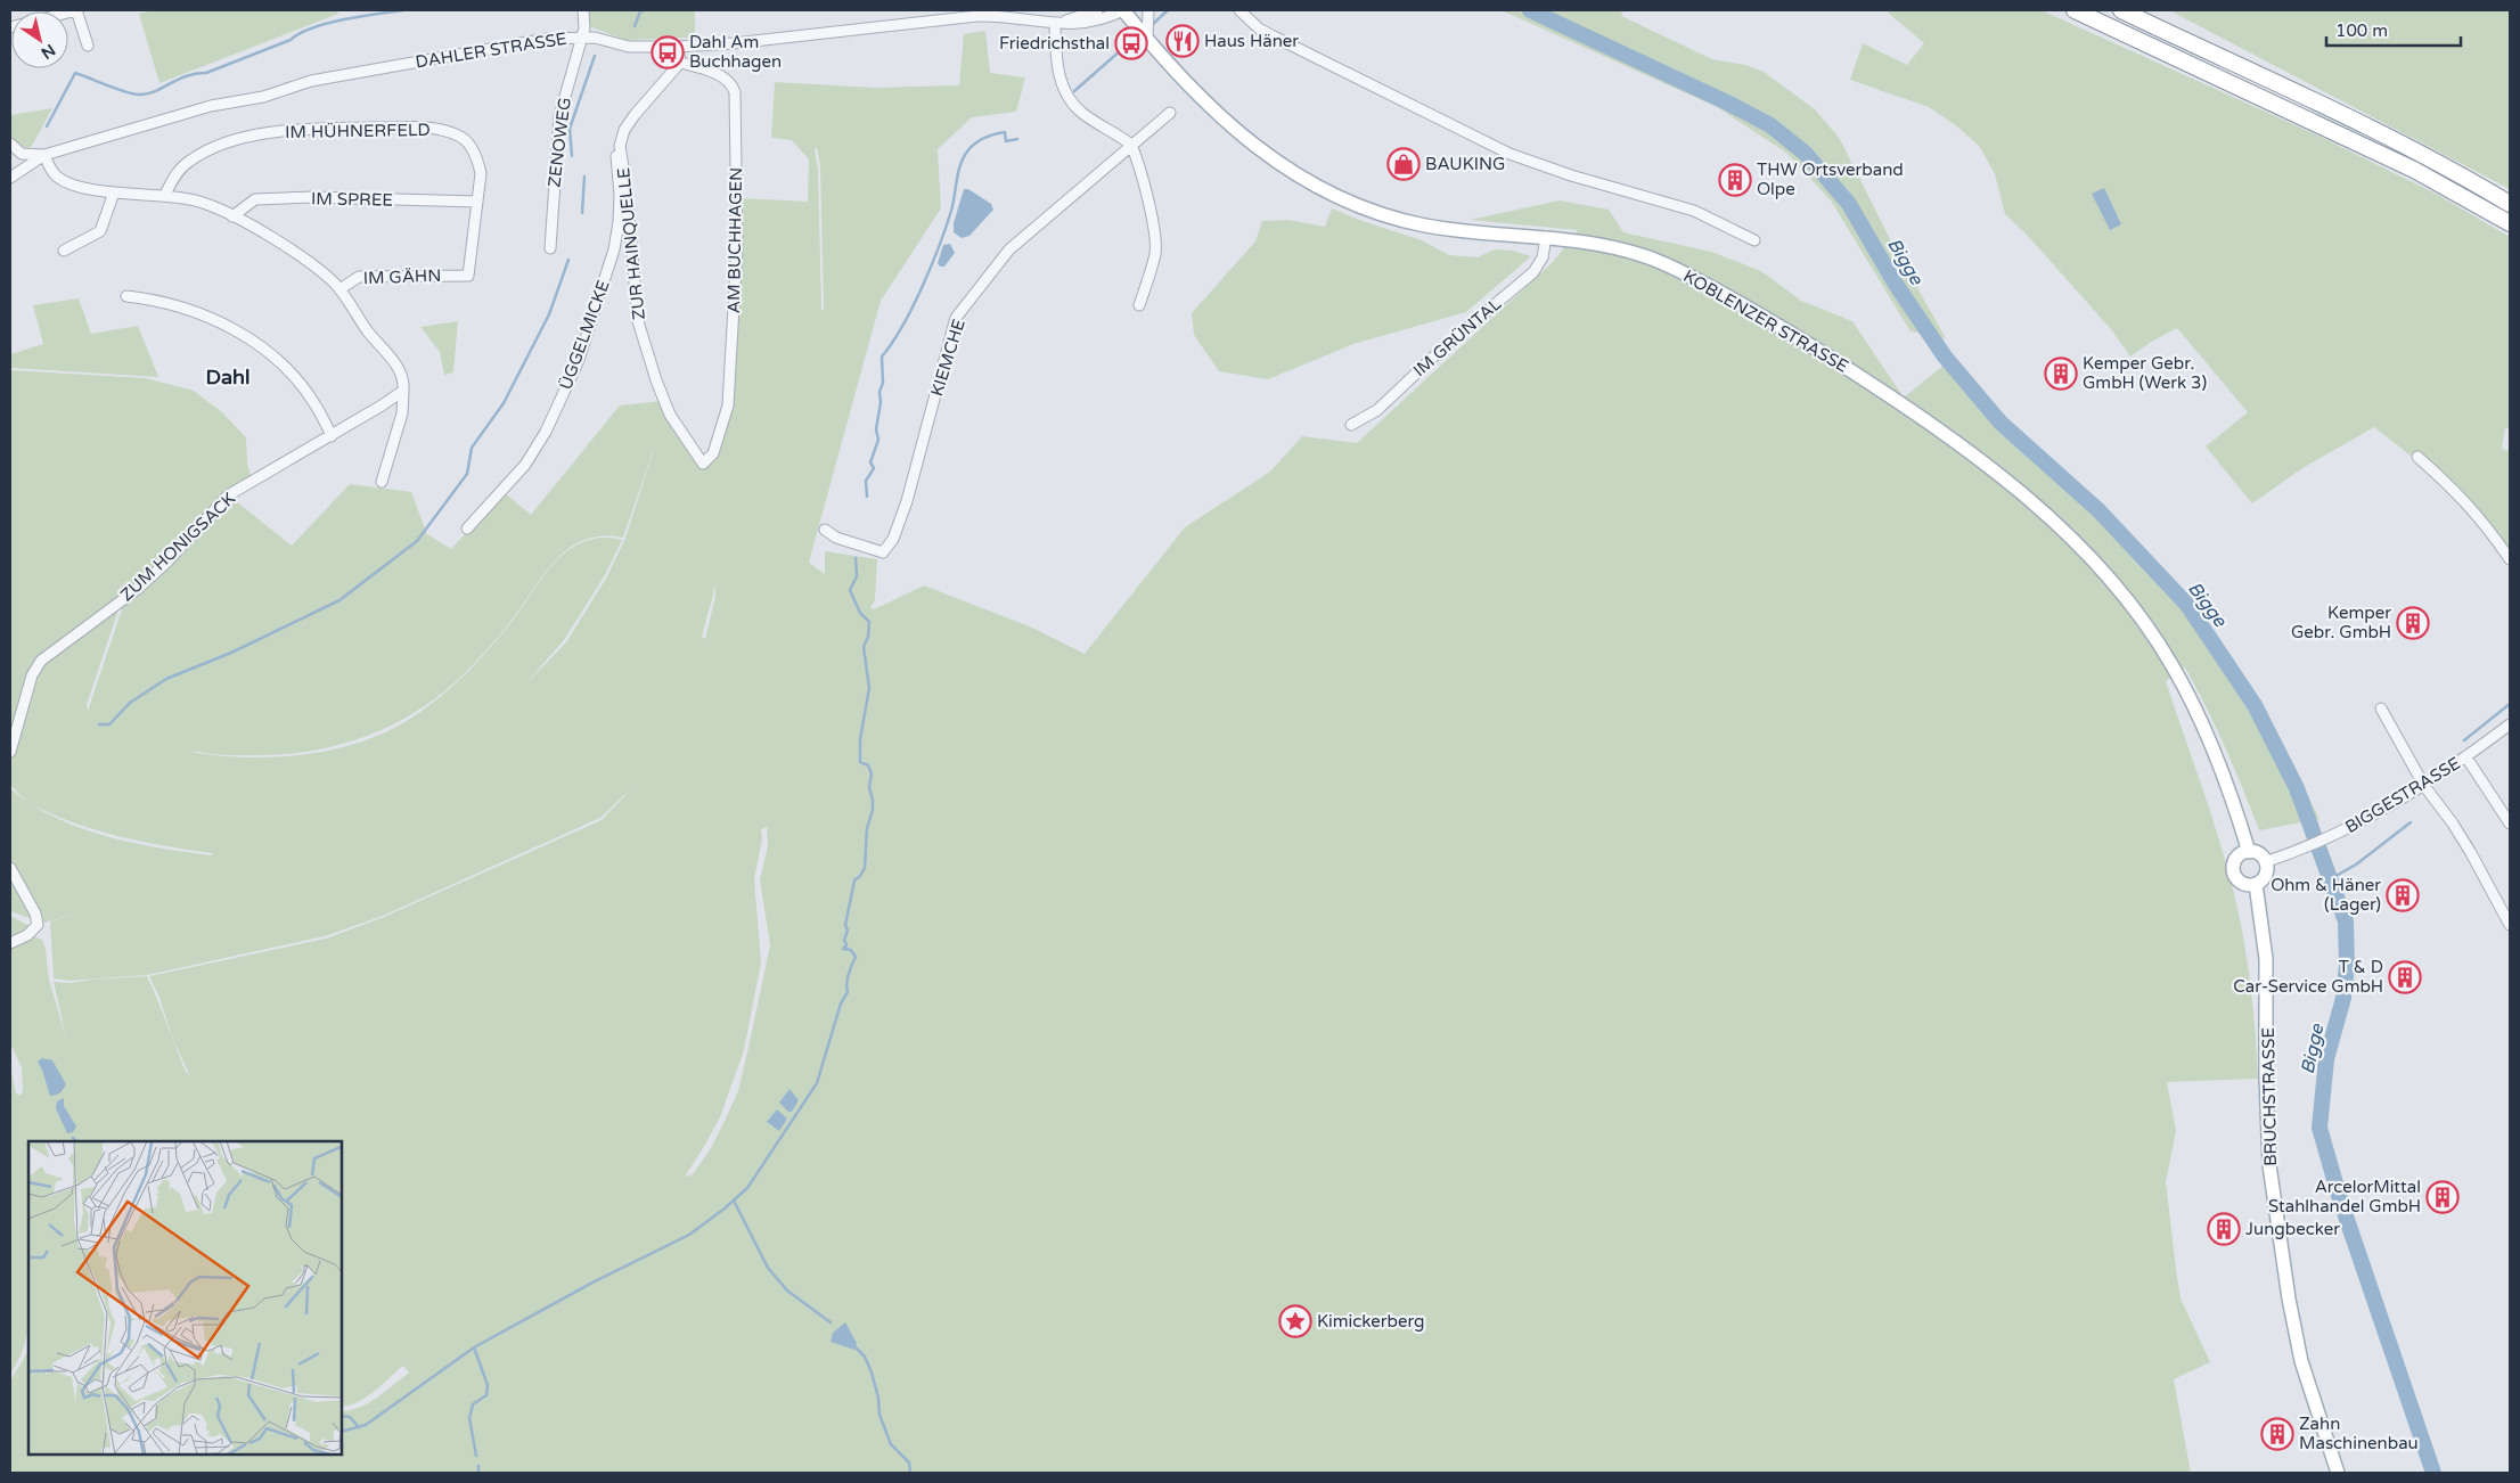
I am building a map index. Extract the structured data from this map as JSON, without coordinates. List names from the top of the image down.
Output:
{
  "streets": {
    "main road": ["KOBLENZER STRASSE", "BRUCHSTRASSE"],
    "street": [
      "DAHLER STRASSE",
      "IM HÜHNERFELD",
      "ZENOWEG",
      "IM SPREE",
      "AM BUCHHAGEN",
      "ZUR HAINQUELLE",
      "IM GÄHN",
      "ÜGGELMICKE",
      "IM GRÜNTAL",
      "KIEMCHE",
      "ZUM HONIGSACK",
      "BIGGESTRASSE"
    ]
  },
  "crossings": [
    ["DAHLER STRASSE", "ZENOWEG"],
    ["DAHLER STRASSE", "KOBLENZER STRASSE"],
    ["IM HÜHNERFELD", "IM SPREE"],
    ["IM HÜHNERFELD", "IM GÄHN"],
    ["AM BUCHHAGEN", "ZUR HAINQUELLE"],
    ["ZUR HAINQUELLE", "ÜGGELMICKE"],
    ["KOBLENZER STRASSE", "IM GRÜNTAL"],
    ["KOBLENZER STRASSE", "BIGGESTRASSE"],
    ["KOBLENZER STRASSE", "BRUCHSTRASSE"],
    ["BIGGESTRASSE", "BRUCHSTRASSE"]
  ],
  "districts": ["Dahl"],
  "water": ["Bigge"],
  "places": {
    "restaurant": ["Haus Häner"],
    "bus stop": ["Friedrichsthal", "Dahl Am Buchhagen"],
    "shop": ["BAUKING"],
    "building": [
      "THW Ortsverband Olpe",
      "Kemper Gebr. GmbH (Werk 3)",
      "Kemper Gebr. GmbH",
      "Ohm & Häner (Lager)",
      "T & D Car-Service GmbH",
      "ArcelorMittal Stahlhandel GmbH",
      "Jungbecker",
      "Zahn Maschinenbau"
    ],
    "place": ["Kimickerberg"]
  },
  "scale_bar": "100 m",
  "north": "bottom right"
}
